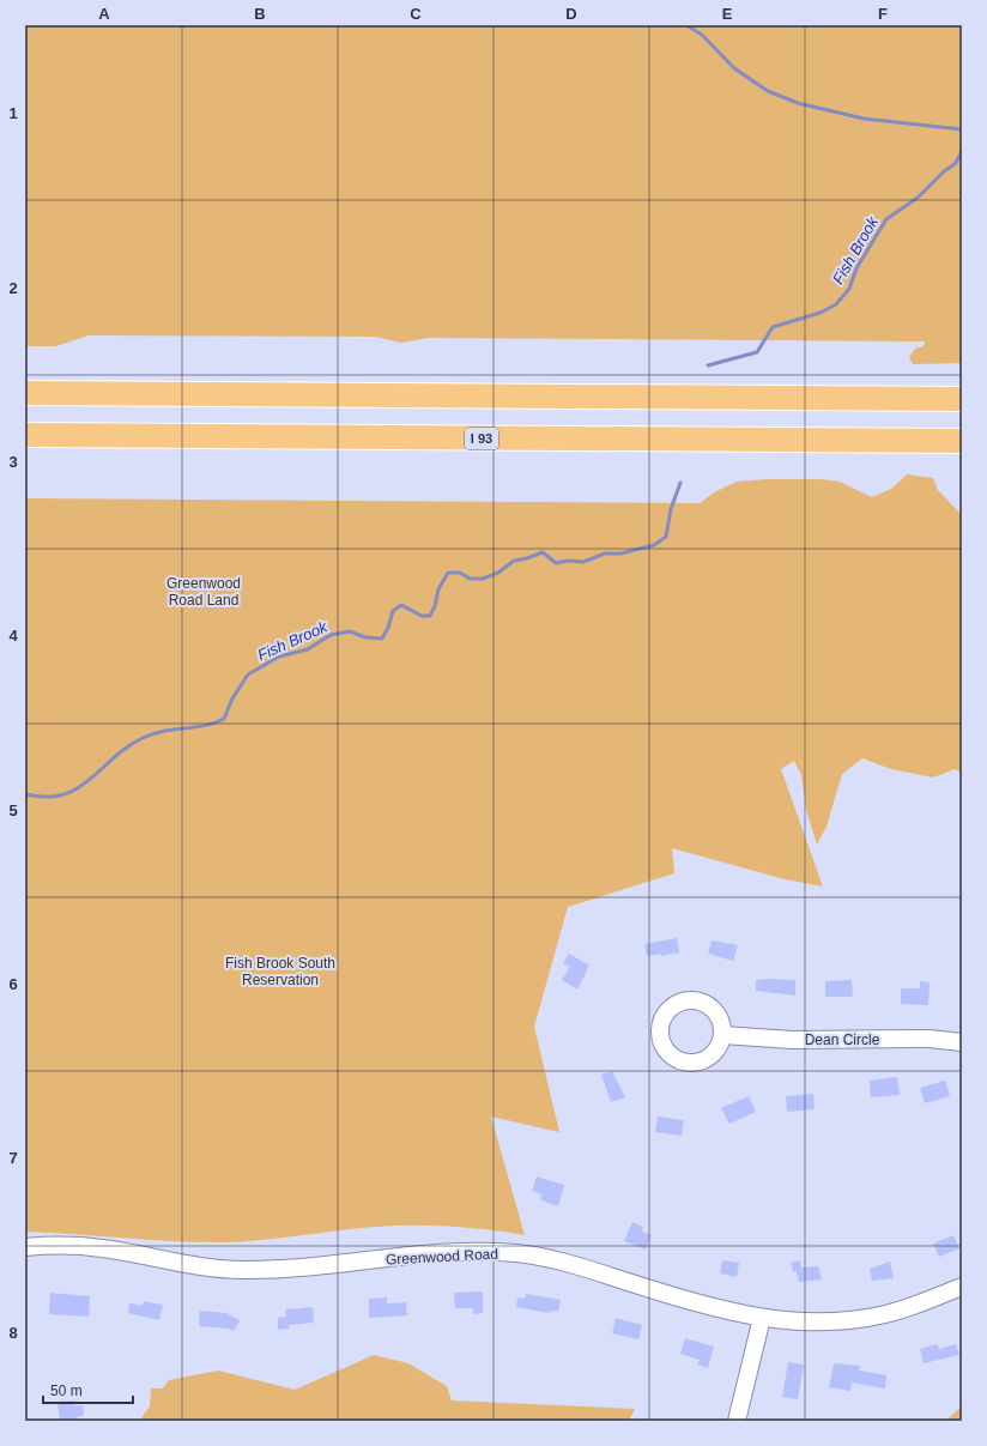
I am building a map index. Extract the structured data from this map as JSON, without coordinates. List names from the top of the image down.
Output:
{
  "streets": {
    "highway": ["I 93"],
    "street": ["Dean Circle", "Greenwood Road"]
  },
  "water": ["Fish Brook"],
  "parks": ["Greenwood Road Land", "Fish Brook South Reservation"],
  "scale_bar": "50 m",
  "grid": {
    "columns": [
      "A",
      "B",
      "C",
      "D",
      "E",
      "F"
    ],
    "rows": [
      "1",
      "2",
      "3",
      "4",
      "5",
      "6",
      "7",
      "8"
    ]
  }
}
